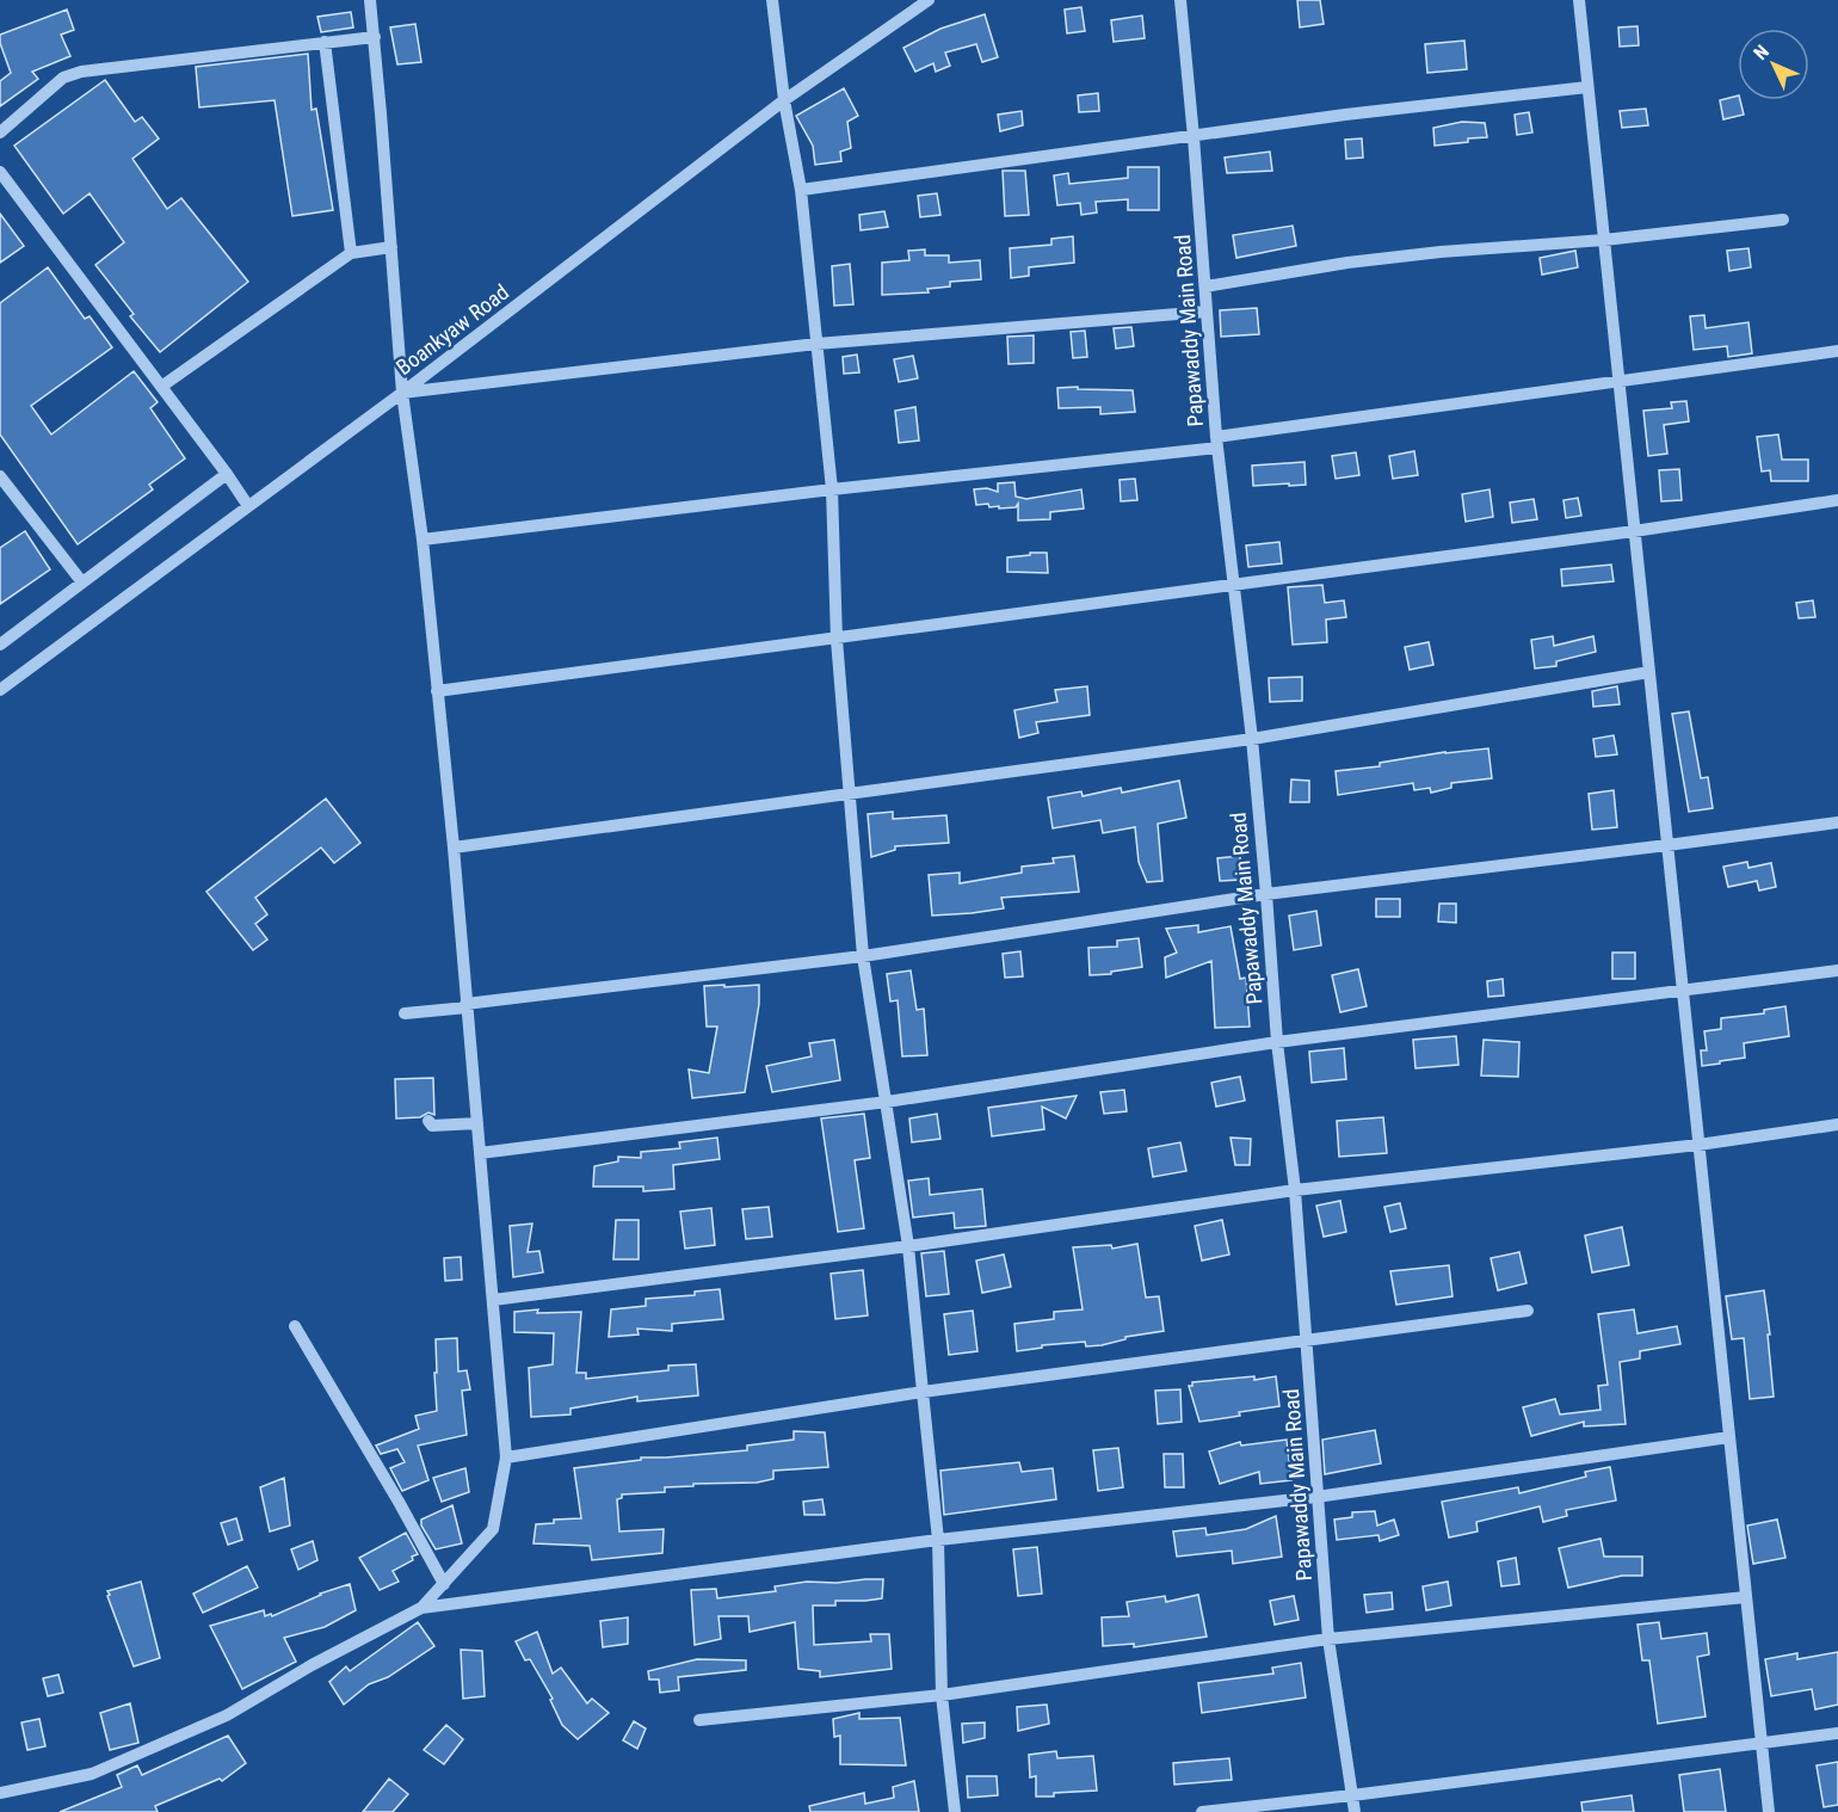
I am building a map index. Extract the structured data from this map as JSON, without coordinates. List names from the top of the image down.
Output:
{
  "streets": {
    "street": ["Boankyaw Road", "Papawaddy Main Road"]
  },
  "north": "top left"
}
